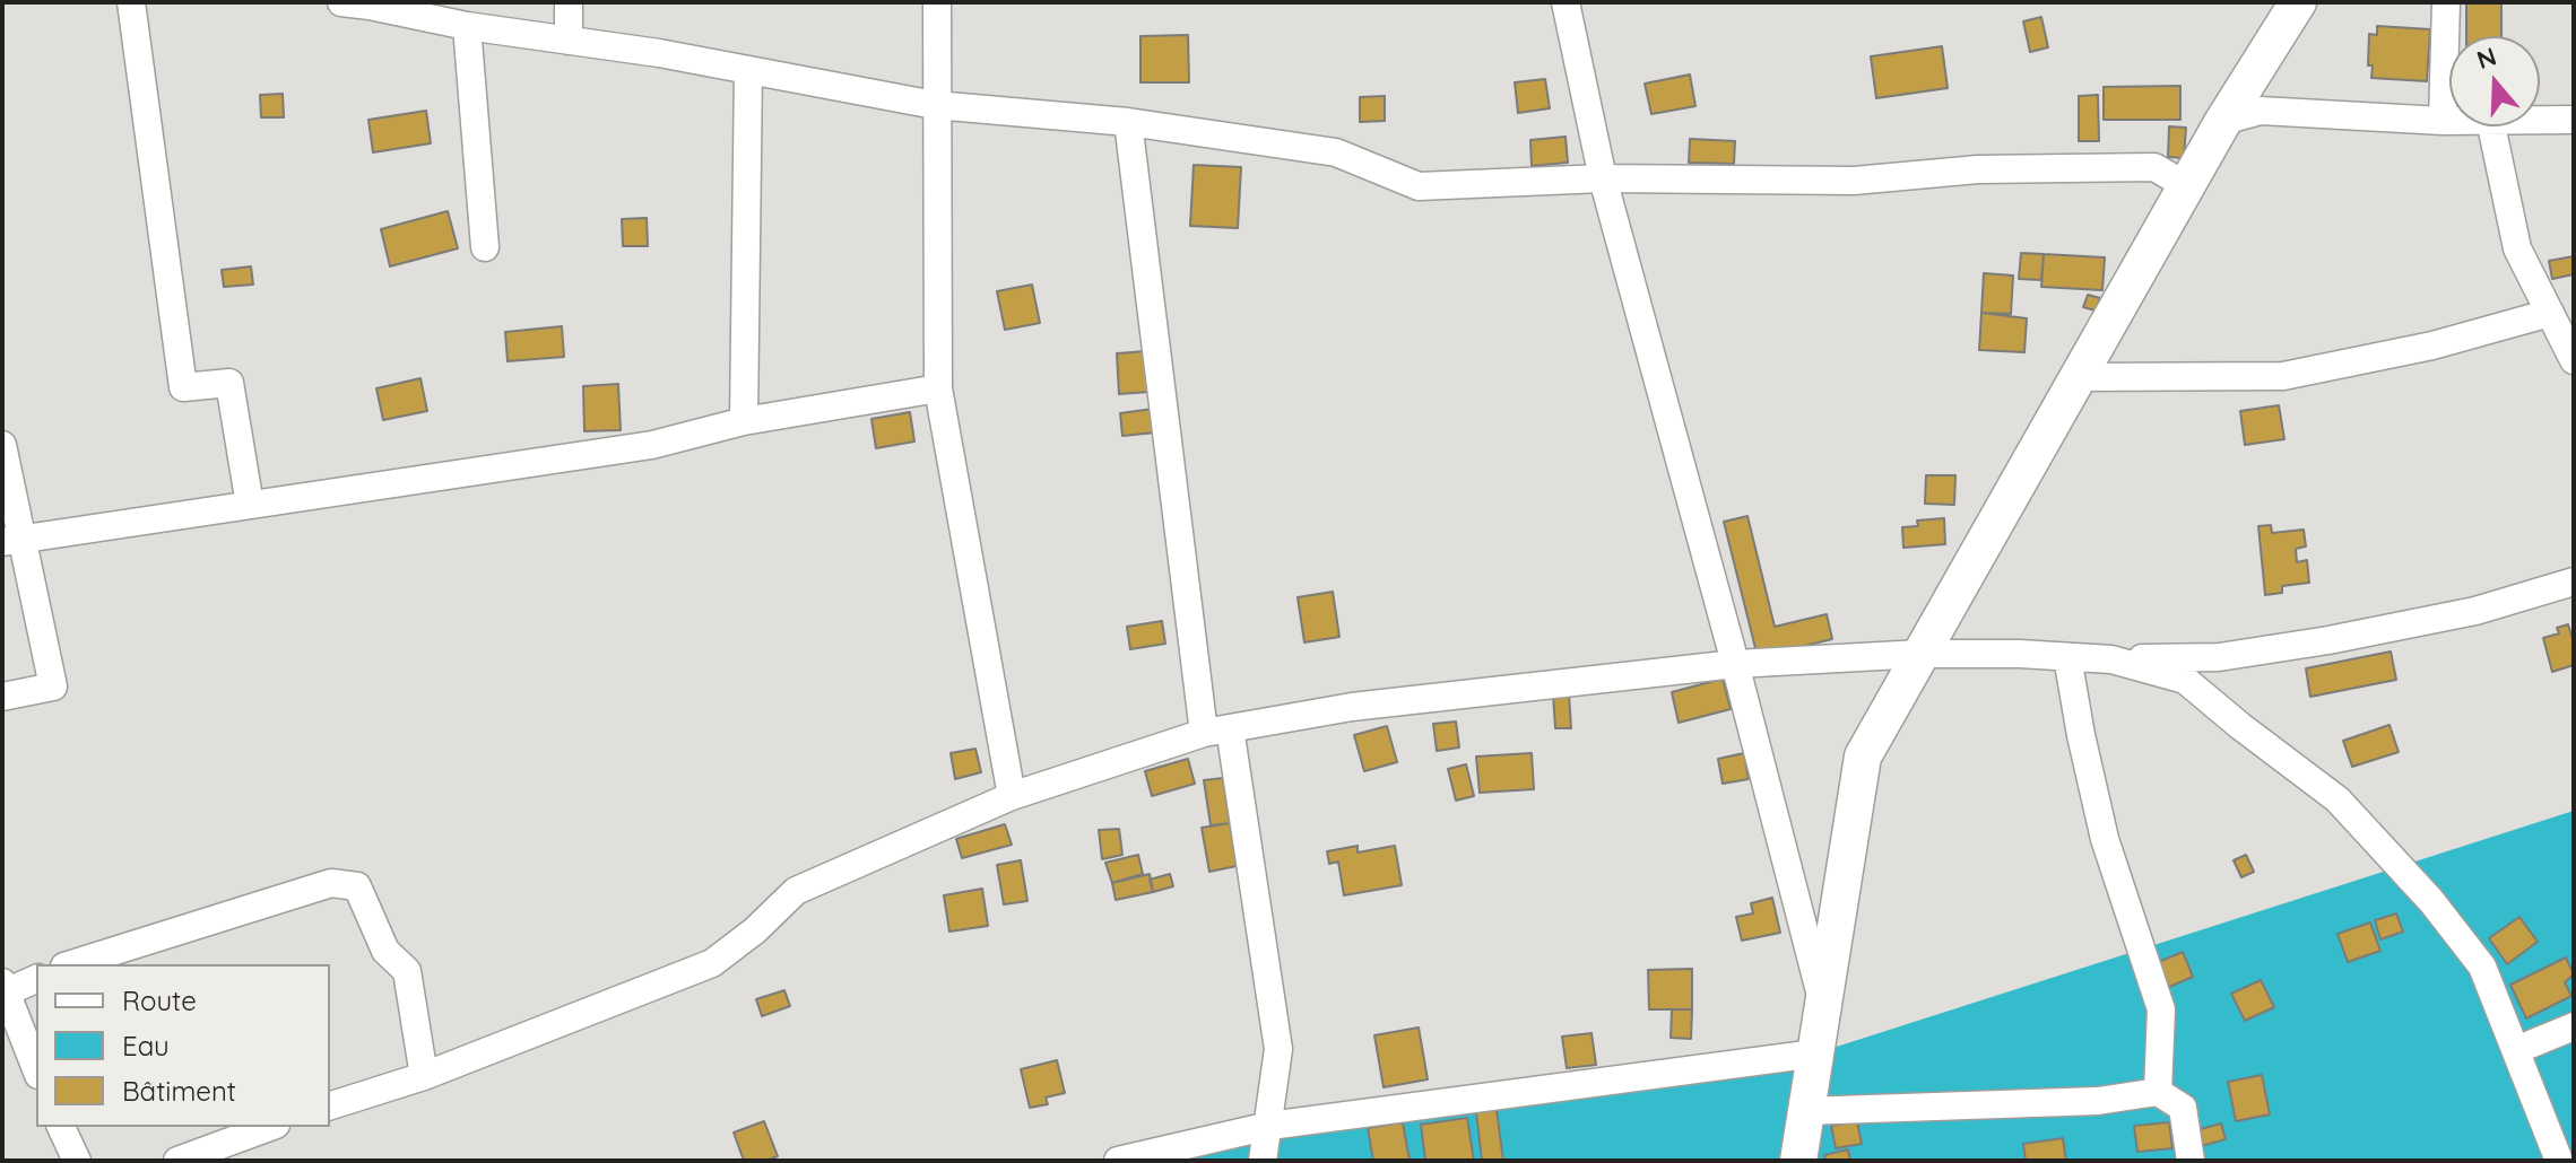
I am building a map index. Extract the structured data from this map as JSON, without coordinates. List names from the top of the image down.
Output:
{
  "legend": ["Route", "Eau", "Bâtiment"],
  "north": "top"
}
